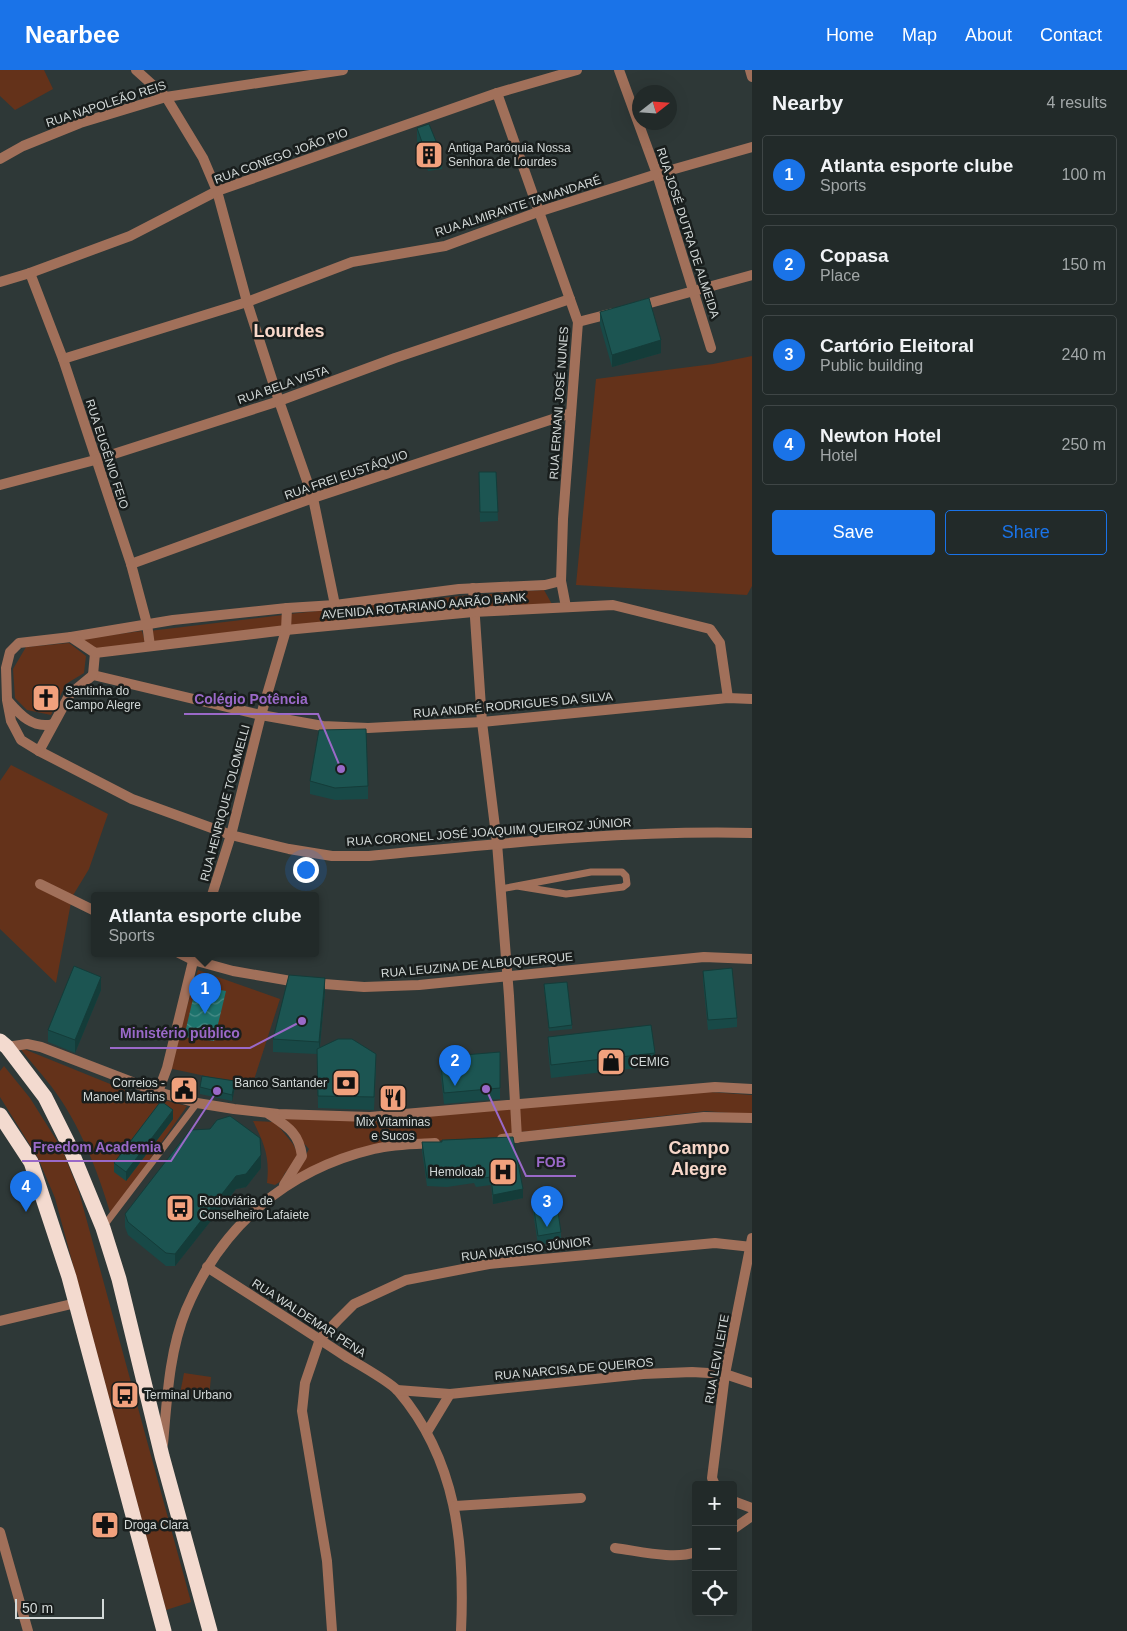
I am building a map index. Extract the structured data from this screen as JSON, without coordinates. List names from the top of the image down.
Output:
{
  "streets": {
    "street": [
      "RUA NAPOLEÃO REIS",
      "RUA CONEGO JOÃO PIO",
      "RUA ALMIRANTE TAMANDARÉ",
      "RUA JOSÉ DUTRA DE ALMEIDA",
      "RUA BELA VISTA",
      "RUA ERNANI JOSÉ NUNES",
      "RUA EUGÊNIO FEIO",
      "RUA FREI EUSTÁQUIO",
      "AVENIDA ROTARIANO AARÃO BANK",
      "RUA ANDRÉ RODRIGUES DA SILVA",
      "RUA HENRIQUE TOLOMELLI",
      "RUA CORONEL JOSÉ JOAQUIM QUEIROZ JÚNIOR",
      "RUA LEUZINA DE ALBUQUERQUE",
      "RUA NARCISO JÚNIOR",
      "RUA WALDEMAR PENA",
      "RUA LEVI LEITE",
      "RUA NARCISA DE QUEIROS"
    ]
  },
  "crossings": [
    ["RUA CONEGO JOÃO PIO", "RUA ERNANI JOSÉ NUNES"],
    ["RUA CONEGO JOÃO PIO", "RUA EUGÊNIO FEIO"],
    ["RUA ALMIRANTE TAMANDARÉ", "RUA JOSÉ DUTRA DE ALMEIDA"],
    ["RUA ALMIRANTE TAMANDARÉ", "RUA ERNANI JOSÉ NUNES"],
    ["RUA ALMIRANTE TAMANDARÉ", "RUA EUGÊNIO FEIO"],
    ["RUA BELA VISTA", "RUA ERNANI JOSÉ NUNES"],
    ["RUA BELA VISTA", "RUA EUGÊNIO FEIO"],
    ["RUA ERNANI JOSÉ NUNES", "RUA FREI EUSTÁQUIO"],
    ["RUA ERNANI JOSÉ NUNES", "AVENIDA ROTARIANO AARÃO BANK"],
    ["RUA EUGÊNIO FEIO", "RUA FREI EUSTÁQUIO"],
    ["RUA EUGÊNIO FEIO", "AVENIDA ROTARIANO AARÃO BANK"],
    ["AVENIDA ROTARIANO AARÃO BANK", "RUA ANDRÉ RODRIGUES DA SILVA"],
    ["AVENIDA ROTARIANO AARÃO BANK", "RUA HENRIQUE TOLOMELLI"],
    ["AVENIDA ROTARIANO AARÃO BANK", "RUA CORONEL JOSÉ JOAQUIM QUEIROZ JÚNIOR"],
    ["RUA ANDRÉ RODRIGUES DA SILVA", "RUA HENRIQUE TOLOMELLI"],
    ["RUA ANDRÉ RODRIGUES DA SILVA", "RUA CORONEL JOSÉ JOAQUIM QUEIROZ JÚNIOR"],
    ["RUA HENRIQUE TOLOMELLI", "RUA CORONEL JOSÉ JOAQUIM QUEIROZ JÚNIOR"],
    ["RUA NARCISO JÚNIOR", "RUA WALDEMAR PENA"],
    ["RUA NARCISO JÚNIOR", "RUA LEVI LEITE"],
    ["RUA WALDEMAR PENA", "RUA NARCISA DE QUEIROS"],
    ["RUA LEVI LEITE", "RUA NARCISA DE QUEIROS"]
  ],
  "districts": ["Lourdes", "Campo Alegre"],
  "places": {
    "building": ["Antiga Paróquia Nossa Senhora de Lourdes"],
    "church": ["Santinha do Campo Alegre"],
    "other": [
      "Colégio Potência",
      "Ministério público",
      "FOB",
      "Freedom Academia"
    ],
    "shop": ["CEMIG"],
    "bank": ["Banco Santander"],
    "public building": ["Correios - Manoel Martins"],
    "restaurant": ["Mix Vitaminas e Sucos"],
    "hospital": ["Hemoloab"],
    "bus stop": ["Rodoviária de Conselheiro Lafaiete", "Terminal Urbano"],
    "pharmacy": ["Droga Clara"]
  },
  "scale_bar": "50 m",
  "north": "right",
  "page": {
    "header": "Nearbee",
    "nav": [
      "Home",
      "Map",
      "About",
      "Contact"
    ],
    "heading": ["Nearby", "4 results"],
    "list": [
      {
        "mark": "1",
        "name": "Atlanta esporte clube",
        "note": "Sports",
        "value": "100 m"
      },
      {
        "mark": "2",
        "name": "Copasa",
        "note": "Place",
        "value": "150 m"
      },
      {
        "mark": "3",
        "name": "Cartório Eleitoral",
        "note": "Public building",
        "value": "240 m"
      },
      {
        "mark": "4",
        "name": "Newton Hotel",
        "note": "Hotel",
        "value": "250 m"
      }
    ],
    "buttons": ["Save", "Share"],
    "popup": ["Atlanta esporte clube", "Sports"],
    "pins": [
      "1",
      "2",
      "4",
      "3"
    ],
    "map_buttons": ["+", "−"],
    "scale": "50 m"
  }
}
